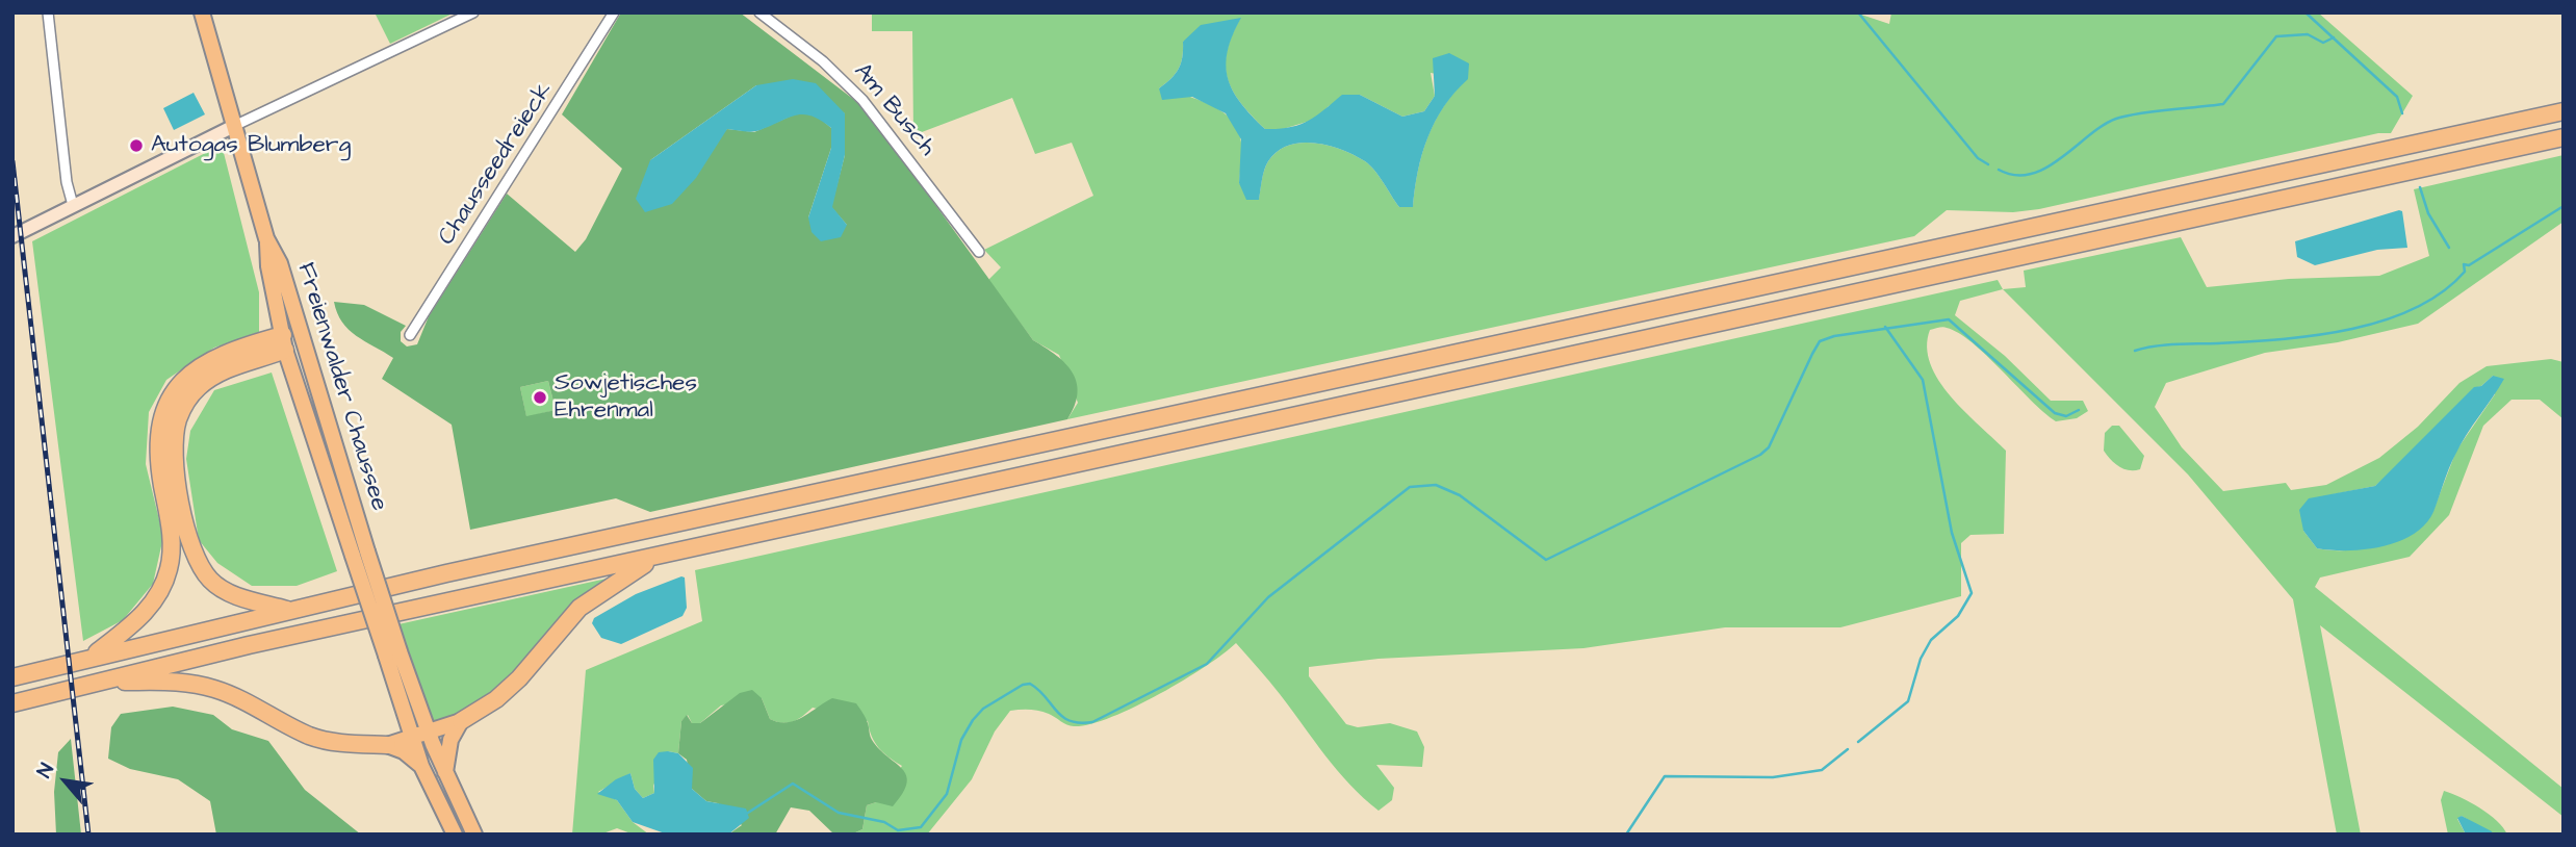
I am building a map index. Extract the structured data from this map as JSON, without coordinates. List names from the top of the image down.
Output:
{
  "streets": {
    "main road": ["Freienwalder Chaussee"],
    "street": ["Am Busch", "Chausseedreieck"]
  },
  "places": ["Autogas Blumberg", "Sowjetisches Ehrenmal"],
  "north": "top left"
}
